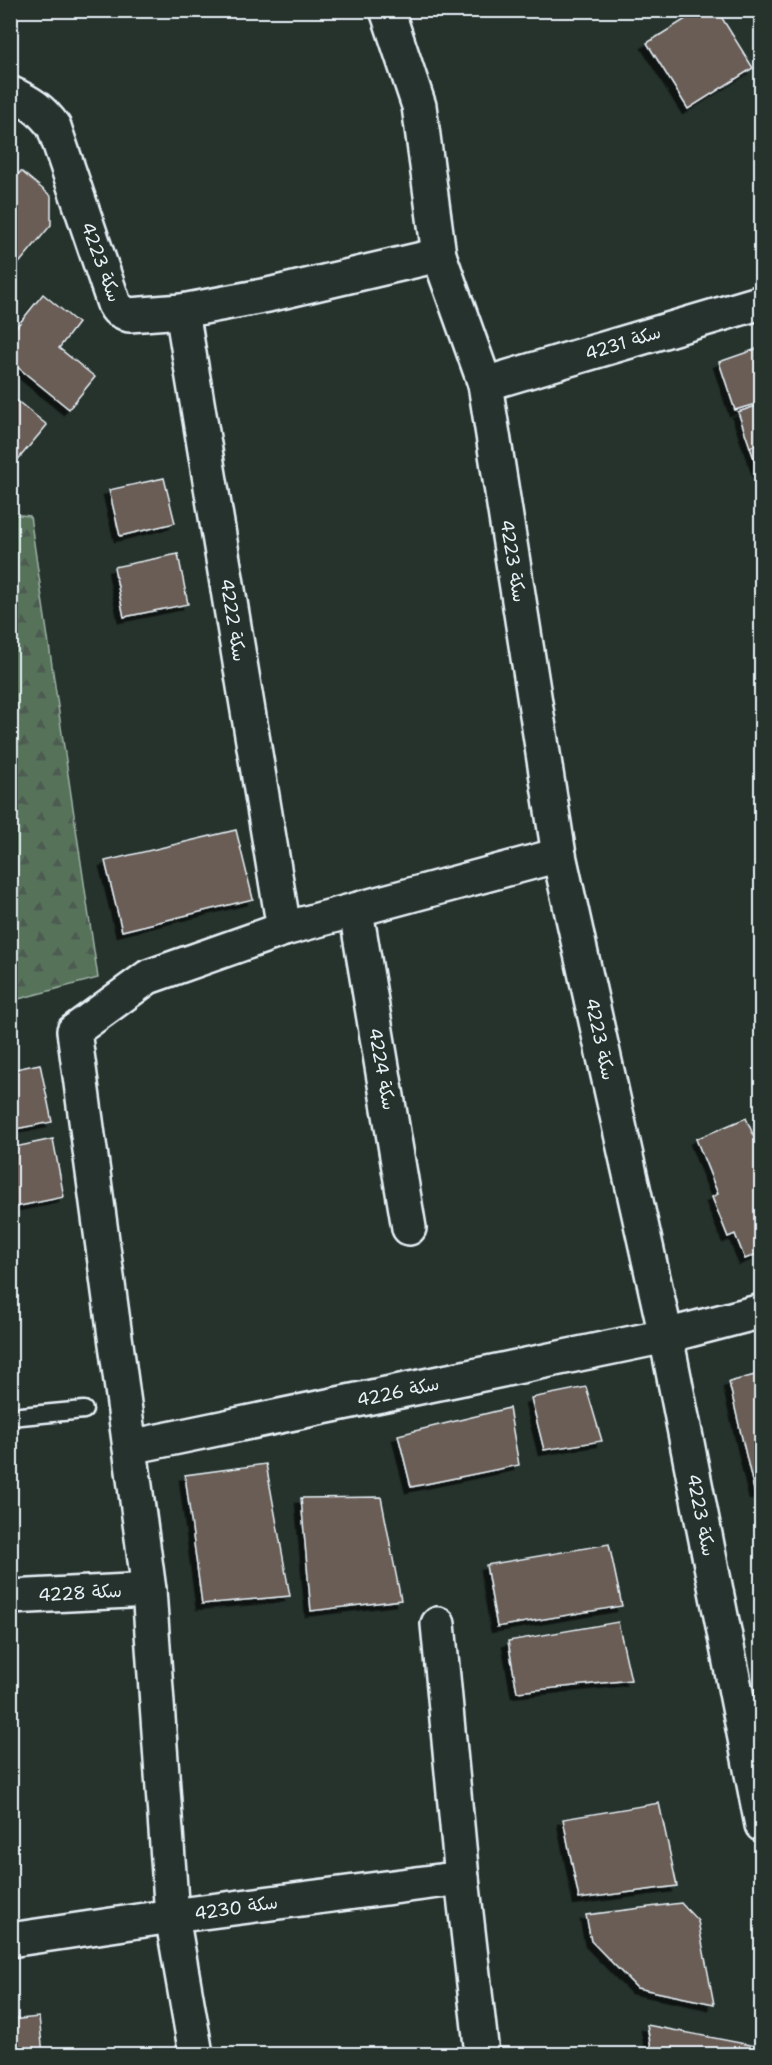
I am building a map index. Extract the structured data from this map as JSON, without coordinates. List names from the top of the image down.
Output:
{
  "streets": {
    "street": [
      "سكة 4223",
      "سكة 4231",
      "سكة 4222",
      "سكة 4224",
      "سكة 4226",
      "سكة 4228",
      "سكة 4230"
    ]
  },
  "crossings": [
    ["سكة 4223", "سكة 4231"],
    ["سكة 4223", "سكة 4222"],
    ["سكة 4223", "سكة 4226"]
  ]
}
